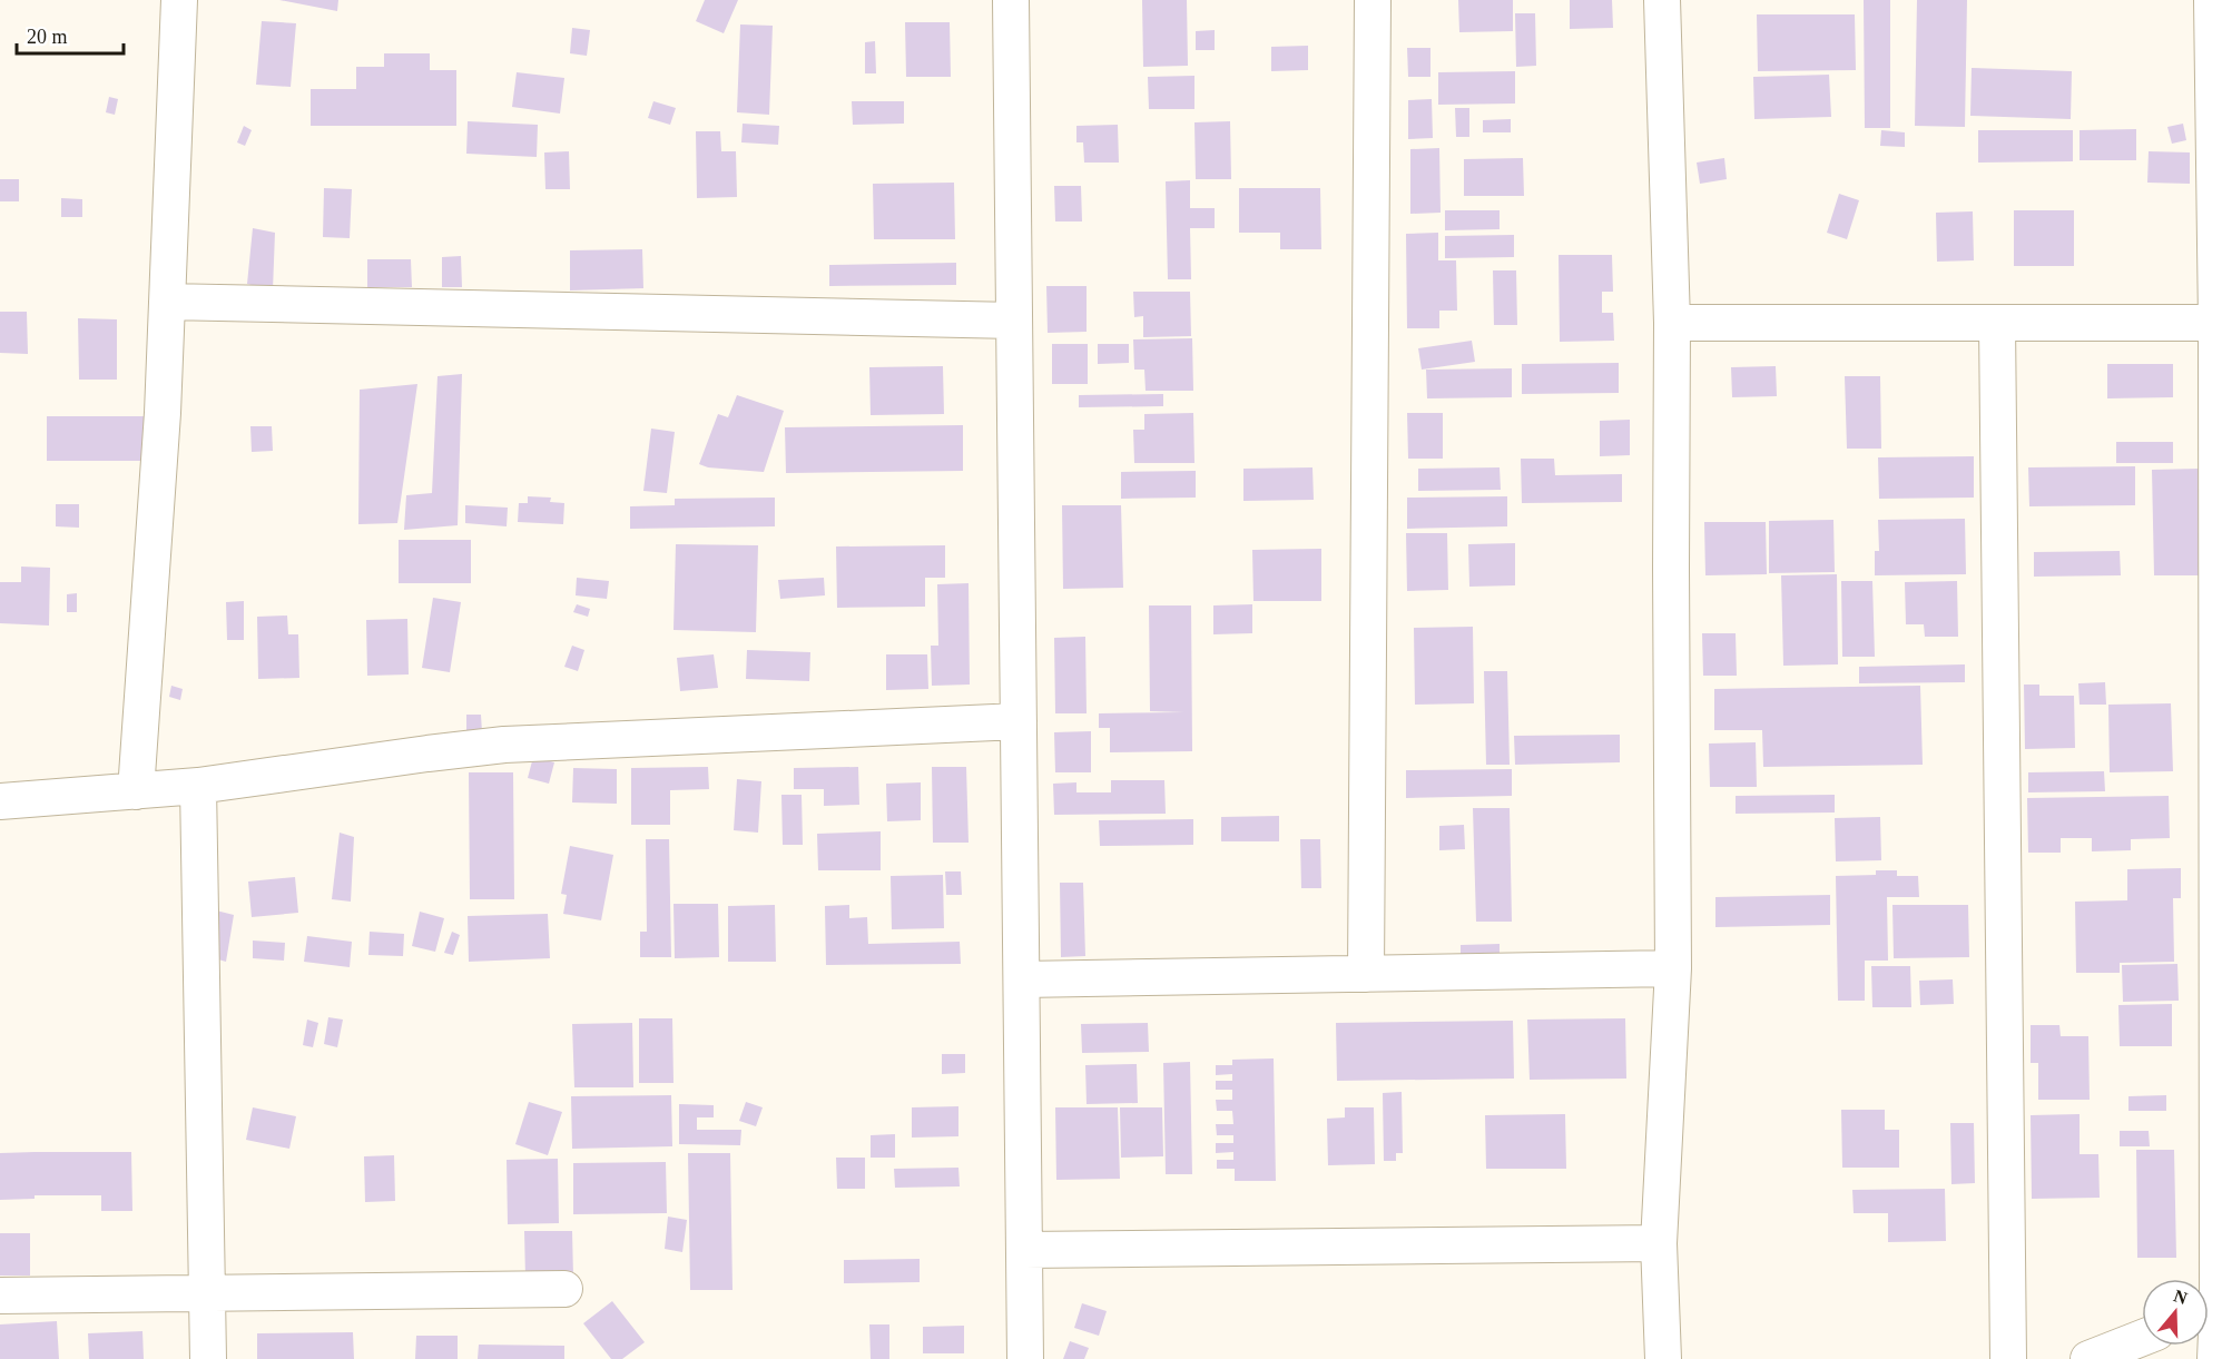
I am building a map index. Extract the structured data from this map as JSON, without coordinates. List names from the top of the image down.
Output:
{
  "scale_bar": "20 m",
  "north": "top"
}
